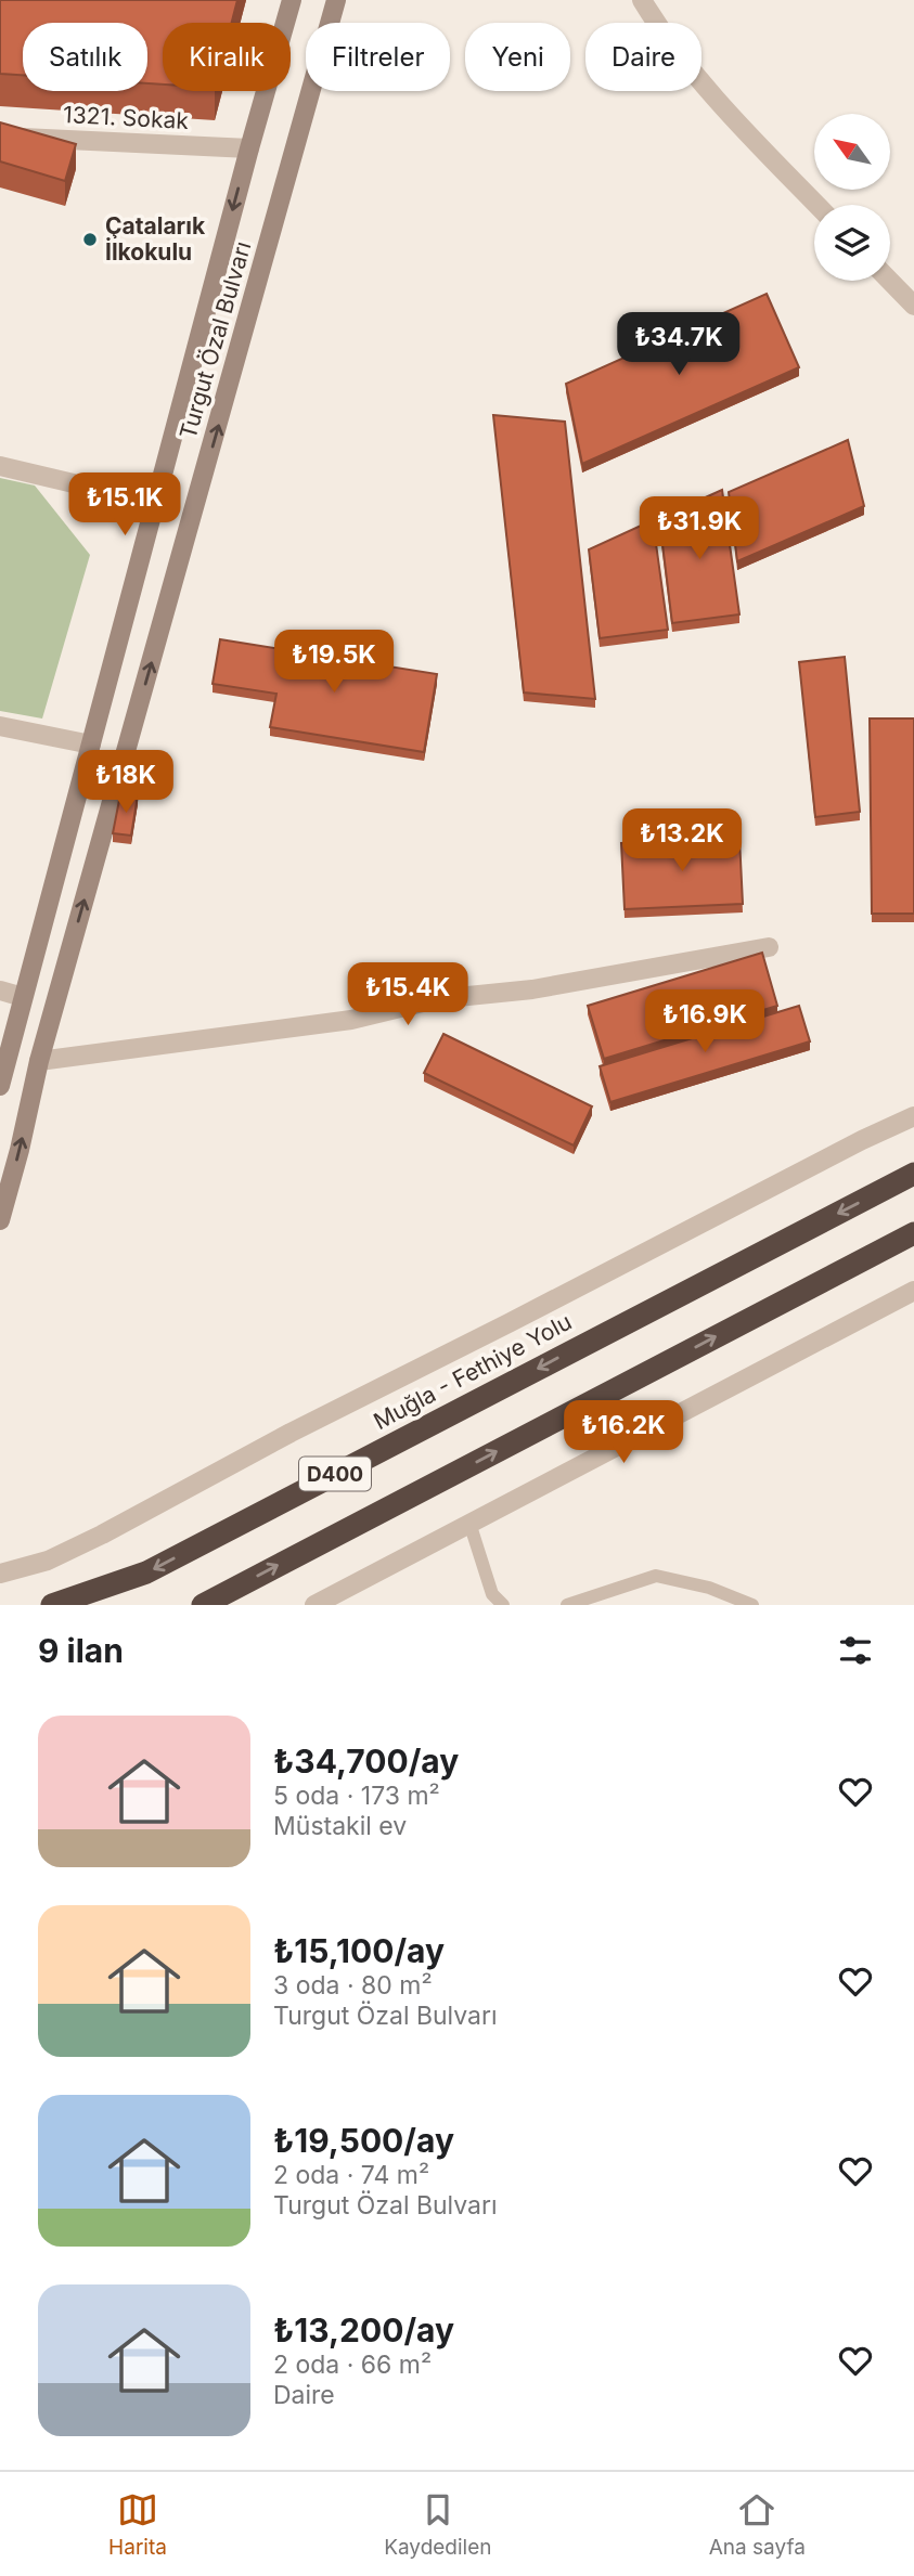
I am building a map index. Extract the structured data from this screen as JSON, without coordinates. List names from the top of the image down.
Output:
{
  "streets": {
    "highway": ["Muğla - Fethiye Yolu", "D400"],
    "main road": ["Turgut Özal Bulvarı"],
    "street": ["1321. Sokak"]
  },
  "crossings": [
    ["1321. Sokak", "Turgut Özal Bulvarı"]
  ],
  "places": ["Çatalarık İlkokulu"],
  "north": "top left",
  "page": {
    "chip": [
      "Satılık",
      "Kiralık",
      "Filtreler",
      "Yeni",
      "Daire"
    ],
    "price": [
      "₺34.7K",
      "₺15.1K",
      "₺31.9K",
      "₺19.5K",
      "₺18K",
      "₺13.2K",
      "₺15.4K",
      "₺16.9K",
      "₺16.2K"
    ],
    "heading": "9 ilan",
    "list": [
      {
        "name": "₺34,700/ay",
        "note": "5 oda · 173 m² · Müstakil ev"
      },
      {
        "name": "₺15,100/ay",
        "note": "3 oda · 80 m² · Turgut Özal Bulvarı"
      },
      {
        "name": "₺19,500/ay",
        "note": "2 oda · 74 m² · Turgut Özal Bulvarı"
      },
      {
        "name": "₺13,200/ay",
        "note": "2 oda · 66 m² · Daire"
      }
    ],
    "tabs": ["Harita", "Kaydedilen", "Ana sayfa"]
  }
}
